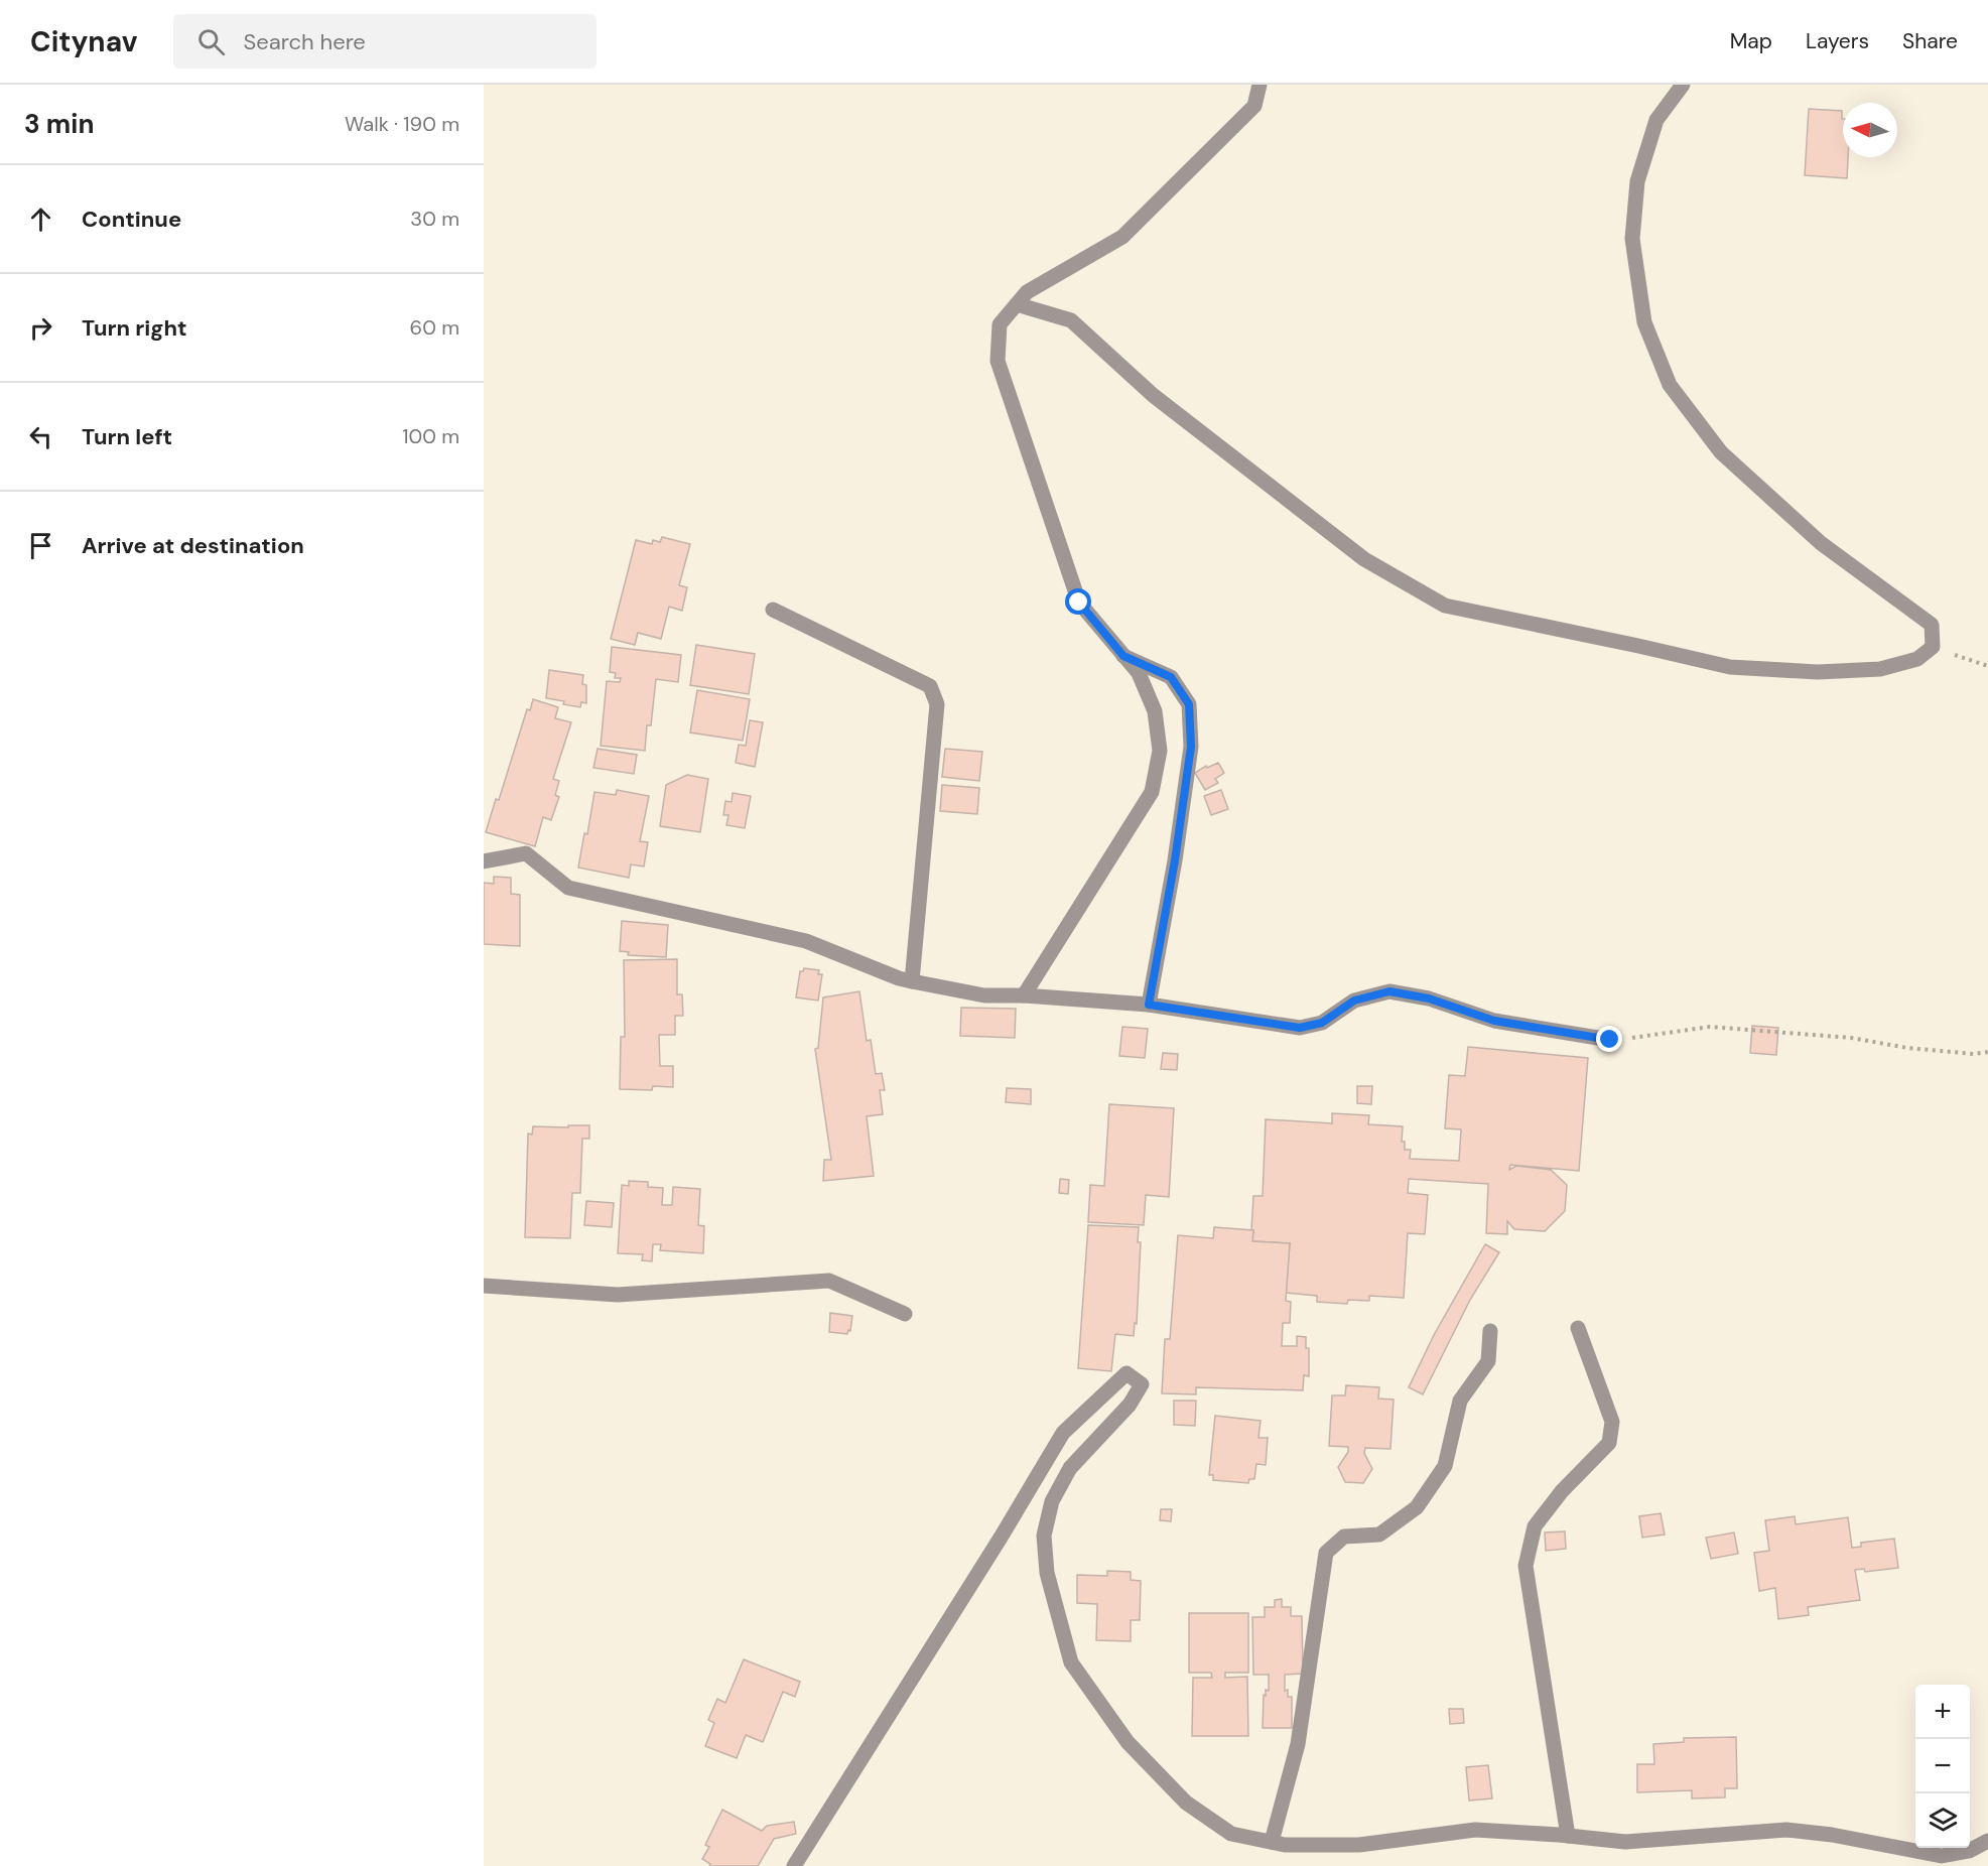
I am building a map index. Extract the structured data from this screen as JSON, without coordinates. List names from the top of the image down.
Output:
{
  "north": "left",
  "page": {
    "header": "Citynav",
    "search": "Search here",
    "nav": ["Map", "Layers", "Share"],
    "heading": ["3 min", "Walk · 190 m"],
    "list": [
      ["Continue", "30 m"],
      ["Turn right", "60 m"],
      ["Turn left", "100 m"],
      "Arrive at destination"
    ],
    "map_buttons": ["+", "−"]
  }
}
